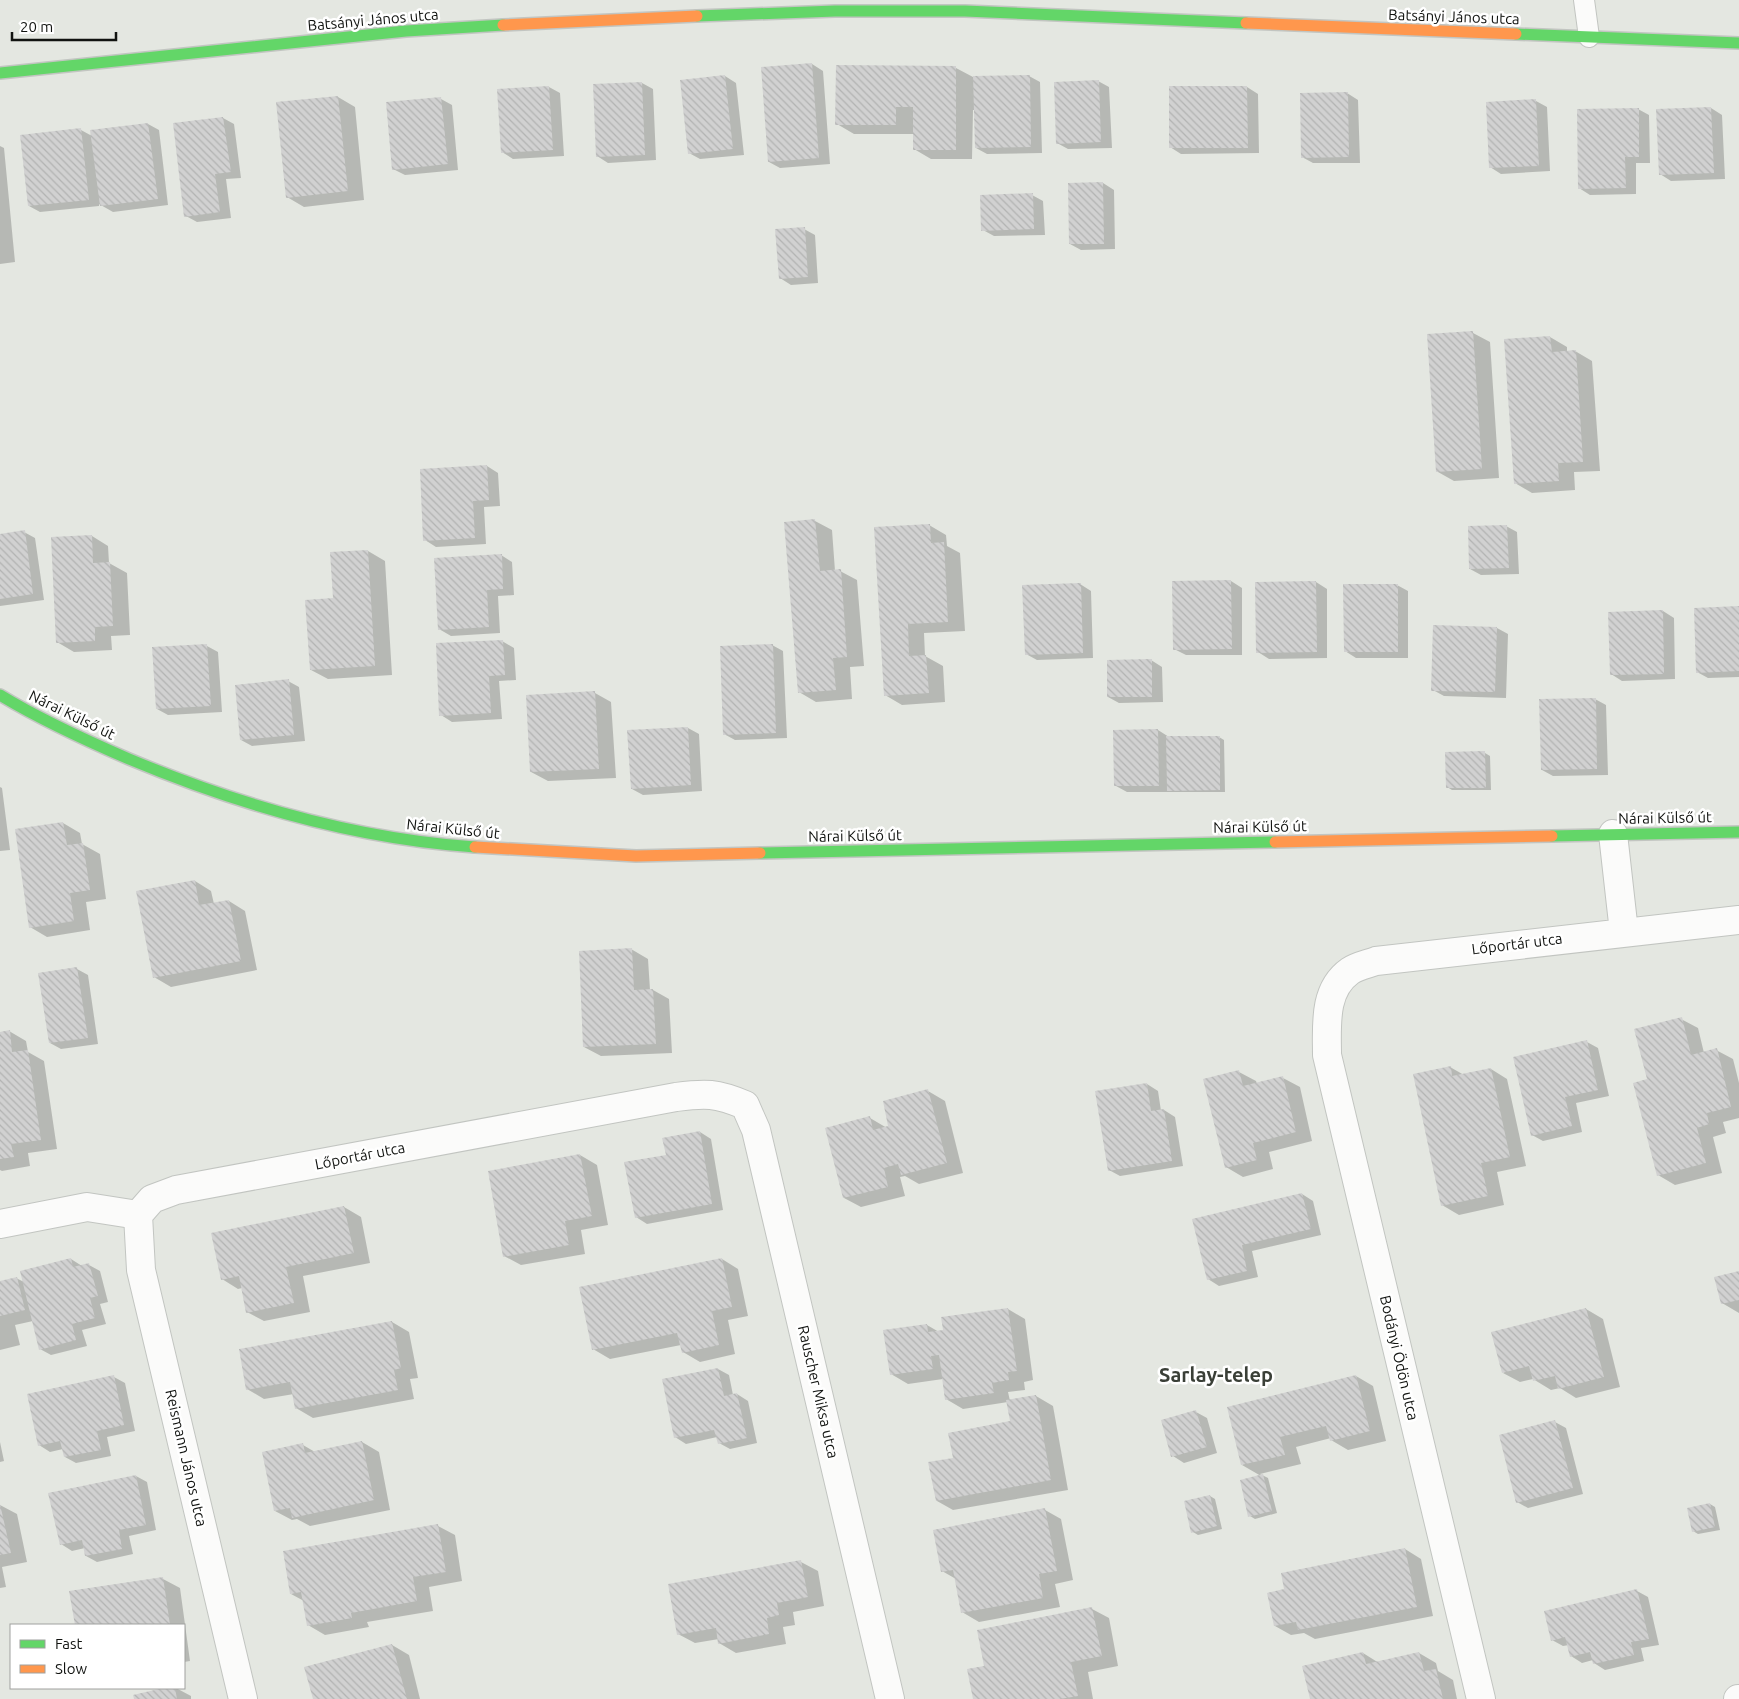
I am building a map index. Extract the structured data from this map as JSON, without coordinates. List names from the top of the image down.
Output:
{
  "streets": {
    "street": [
      "Batsányi János utca",
      "Nárai Külső út",
      "Lőportár utca",
      "Bodányi Ödön utca",
      "Rauscher Miksa utca",
      "Reismann János utca"
    ]
  },
  "crossings": [
    ["Lőportár utca", "Bodányi Ödön utca"],
    ["Lőportár utca", "Rauscher Miksa utca"],
    ["Lőportár utca", "Reismann János utca"]
  ],
  "districts": ["Sarlay-telep"],
  "legend": ["Fast", "Slow"],
  "scale_bar": "20 m"
}
